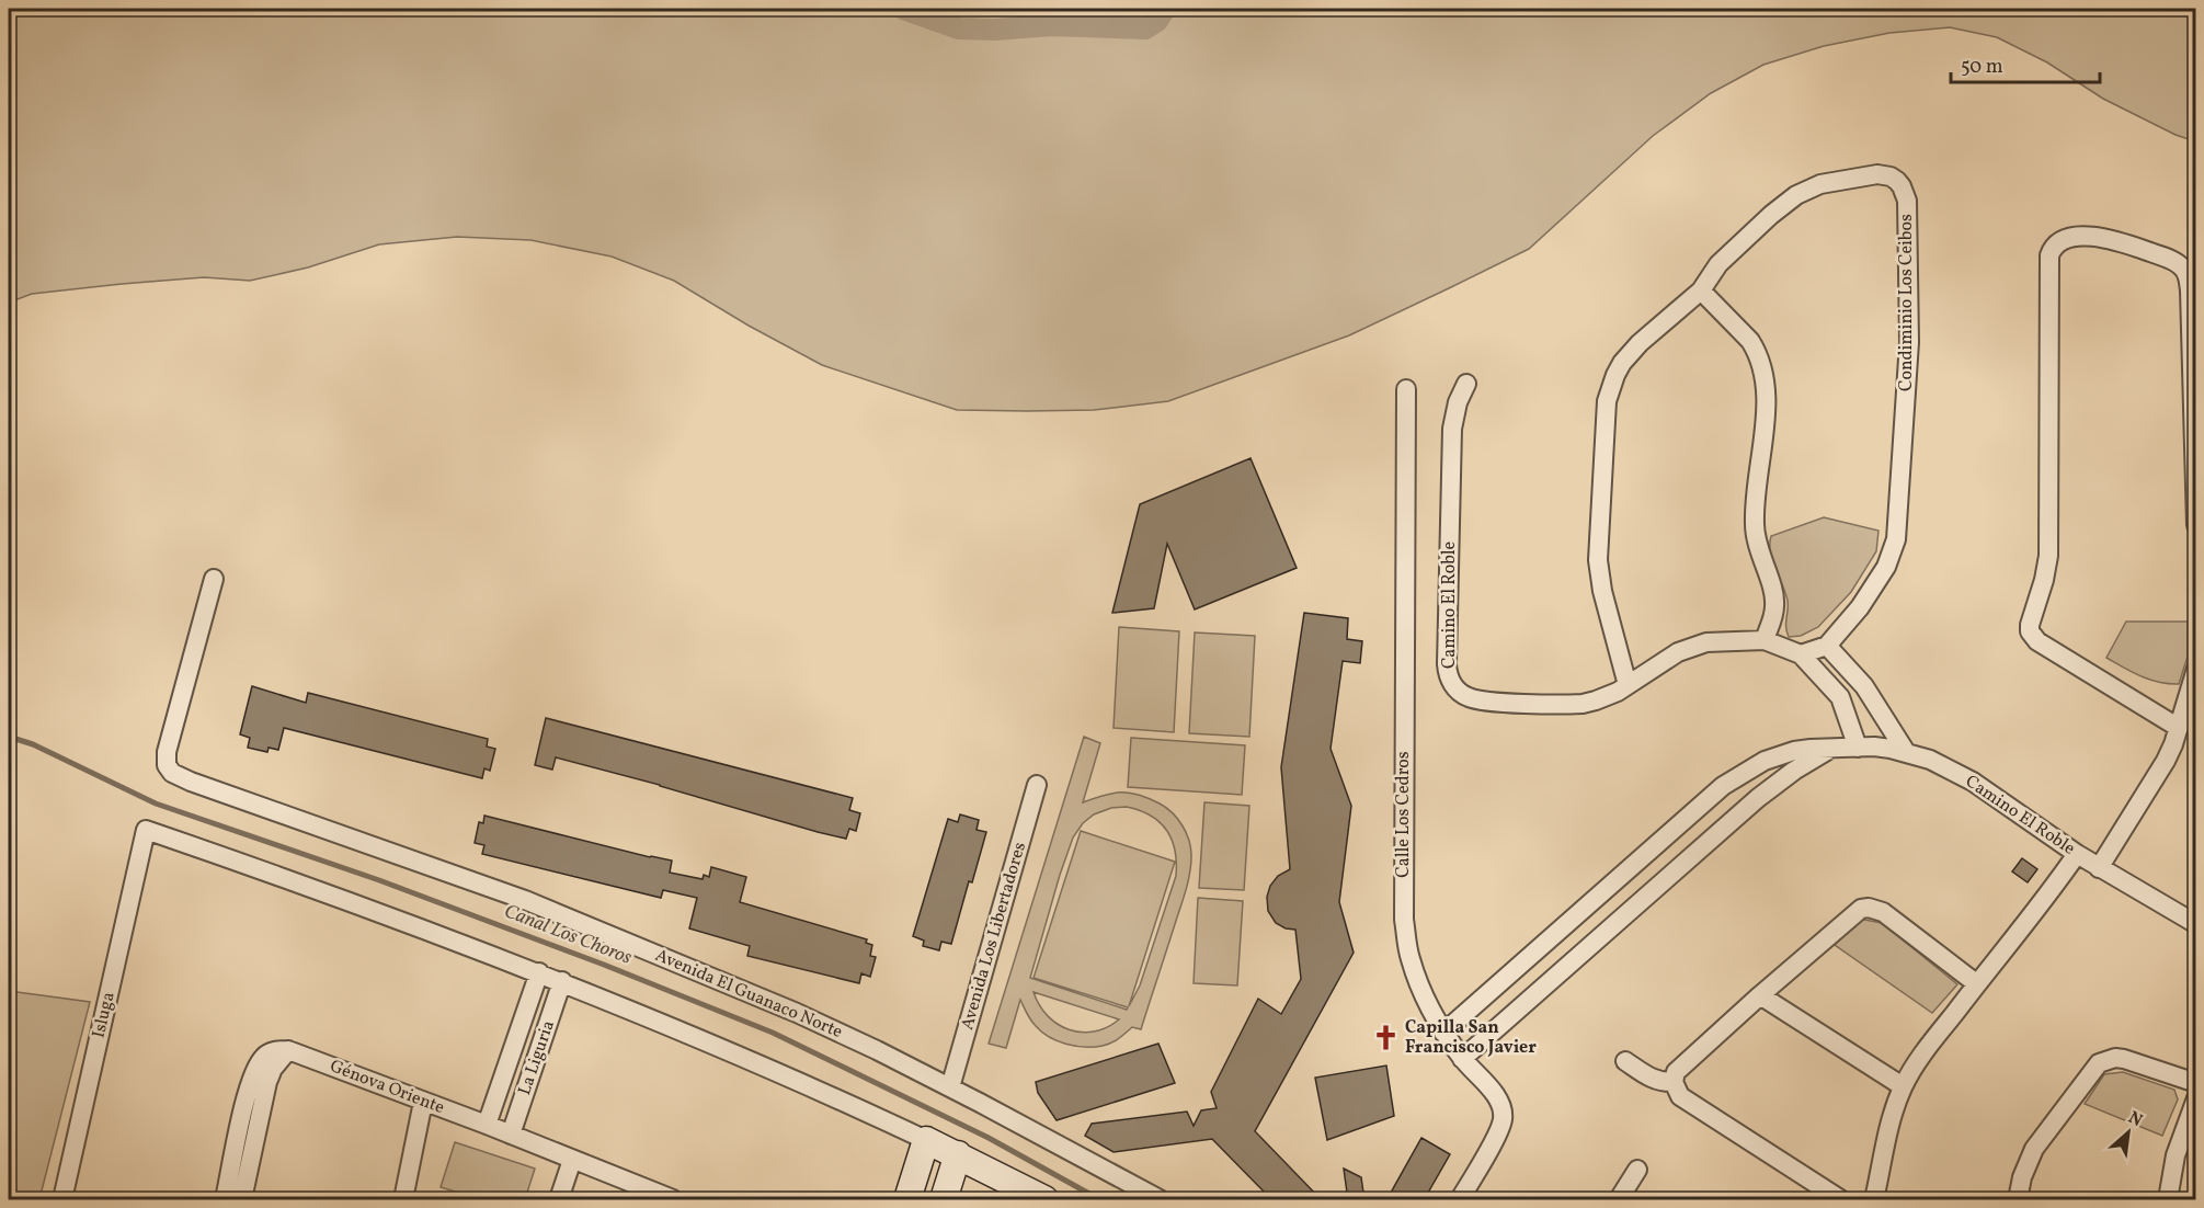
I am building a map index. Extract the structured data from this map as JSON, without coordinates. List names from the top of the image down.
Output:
{
  "streets": {
    "street": [
      "Condiminio Los Ceibos",
      "Camino El Roble",
      "Calle Los Cedros",
      "Avenida Los Libertadores",
      "Avenida El Guanaco Norte",
      "Isluga",
      "La Liguria",
      "Génova Oriente"
    ]
  },
  "crossings": [
    ["Condiminio Los Ceibos", "Camino El Roble"],
    ["Camino El Roble", "Calle Los Cedros"],
    ["Avenida Los Libertadores", "Avenida El Guanaco Norte"],
    ["Isluga", "La Liguria"],
    ["La Liguria", "Génova Oriente"]
  ],
  "water": ["Canal Los Choros"],
  "places": {
    "church": ["Capilla San Francisco Javier"]
  },
  "scale_bar": "50 m",
  "north": "top right"
}
